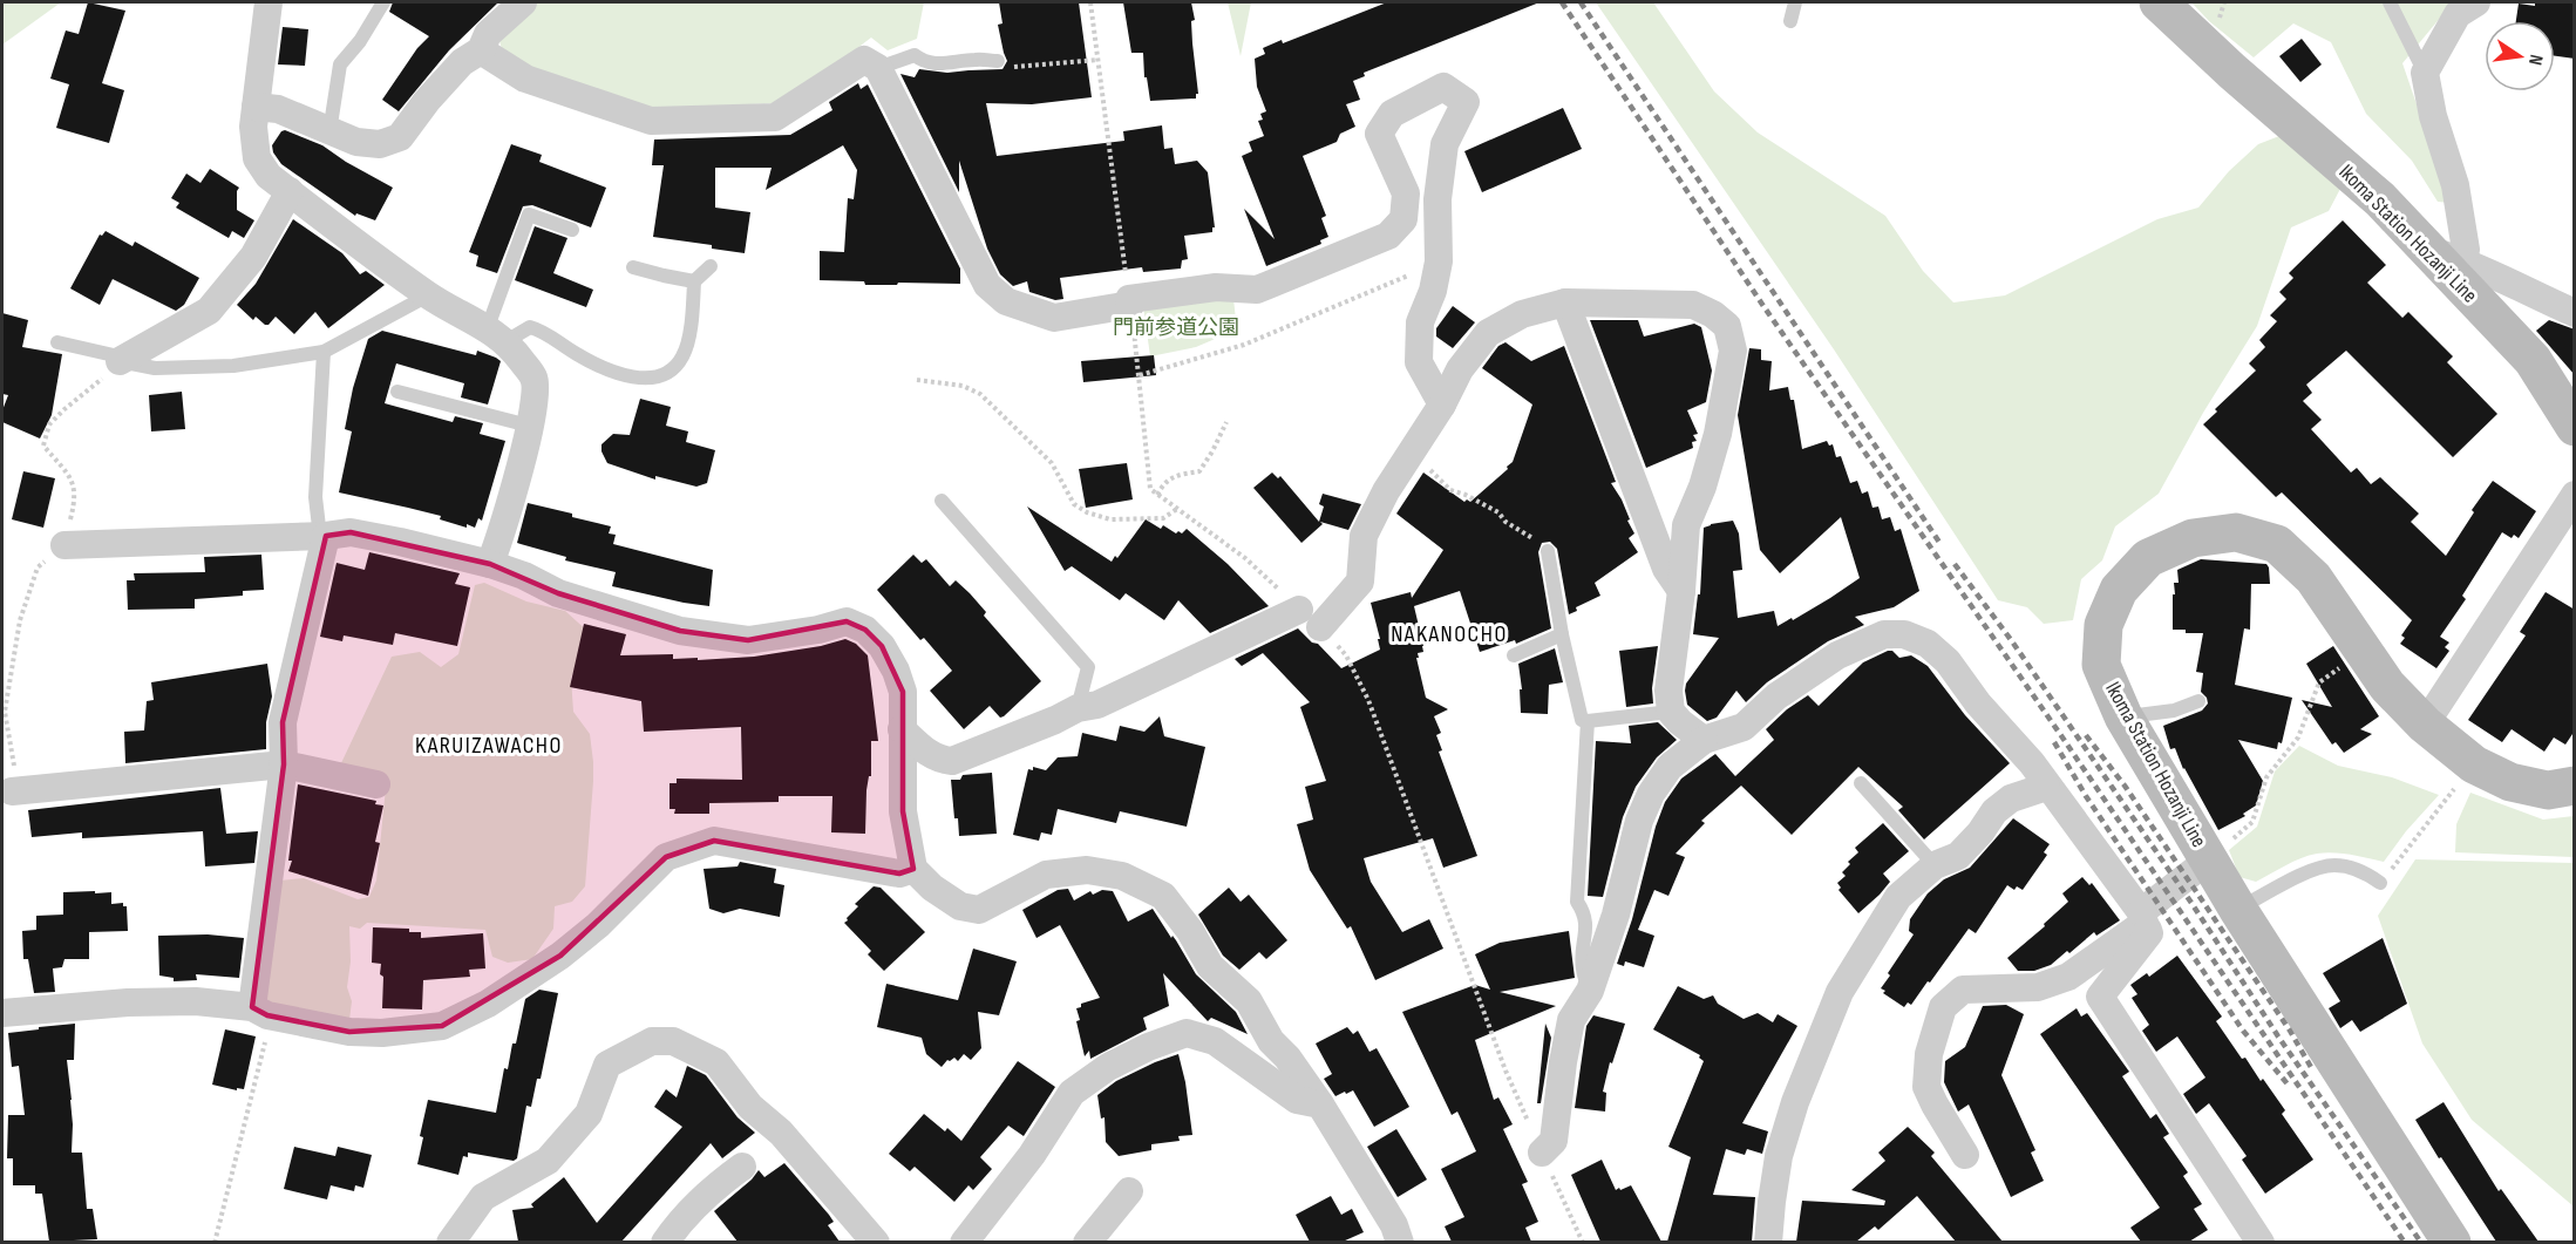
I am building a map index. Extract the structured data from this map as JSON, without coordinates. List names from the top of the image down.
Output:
{
  "streets": {
    "main road": ["Ikoma Station Hozanji Line"]
  },
  "districts": ["NAKANOCHO", "KARUIZAWACHO"],
  "parks": ["門前参道公園"],
  "north": "right"
}
